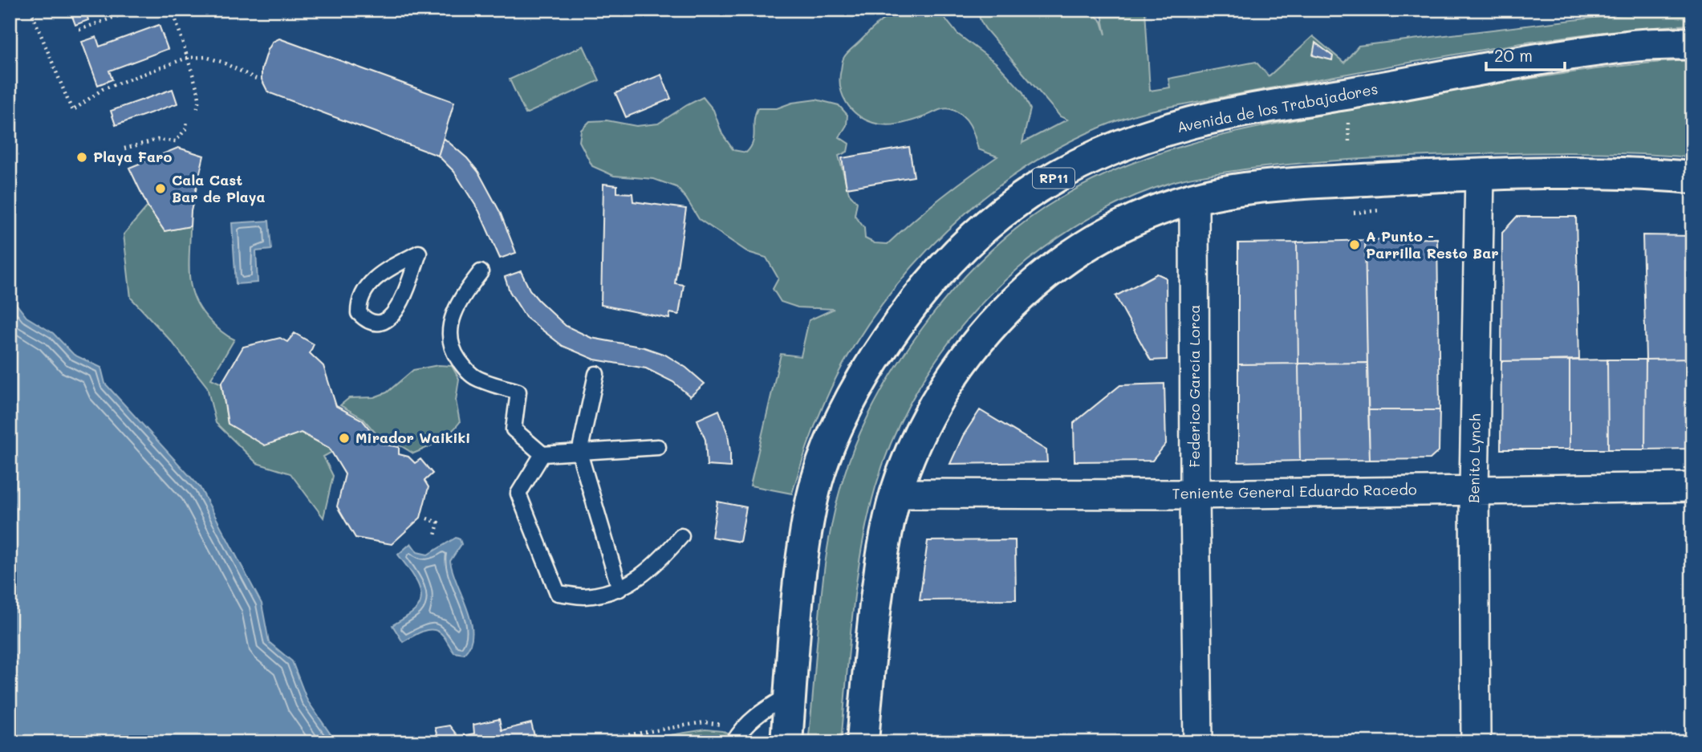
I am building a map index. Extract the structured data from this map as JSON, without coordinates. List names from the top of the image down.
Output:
{
  "streets": {
    "main road": ["Avenida de los Trabajadores", "RP11"],
    "street": ["Federico García Lorca", "Benito Lynch", "Teniente General Eduardo Racedo"]
  },
  "crossings": [
    ["Federico García Lorca", "Teniente General Eduardo Racedo"],
    ["Benito Lynch", "Teniente General Eduardo Racedo"]
  ],
  "places": [
    "Playa Faro",
    "Cala Cast Bar de Playa",
    "A Punto - Parrilla Resto Bar",
    "Mirador Waikiki"
  ],
  "scale_bar": "20 m"
}
